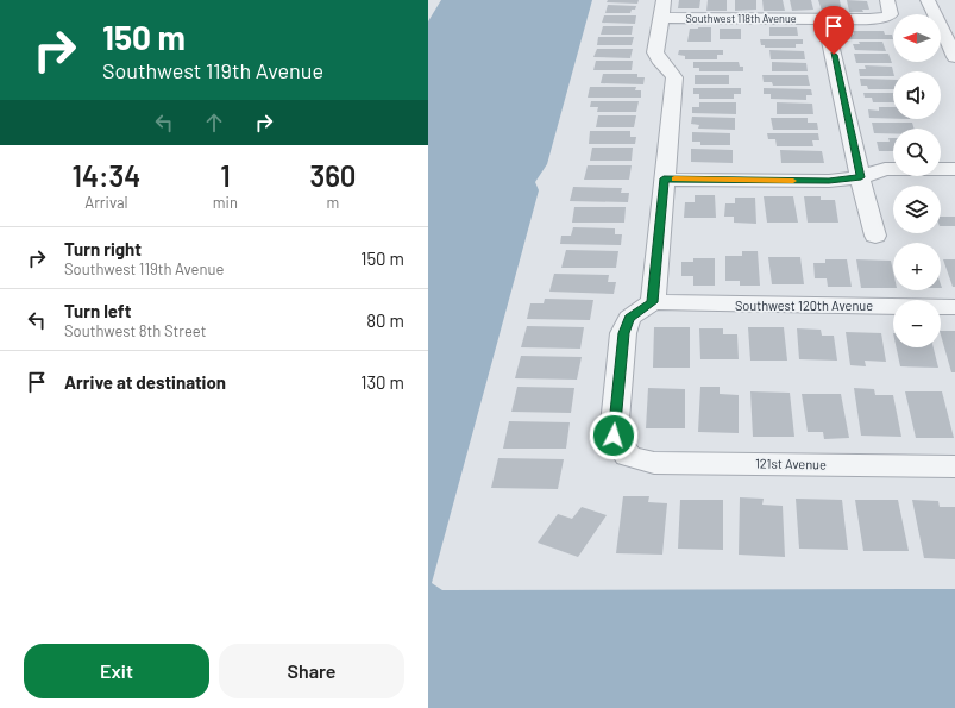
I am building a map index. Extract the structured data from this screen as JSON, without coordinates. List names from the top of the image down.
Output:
{
  "streets": {
    "street": ["Southwest 118th Avenue", "Southwest 120th Avenue", "121st Avenue"]
  },
  "crossings": [
    ["Southwest 120th Avenue", "121st Avenue"]
  ],
  "north": "left",
  "page": {
    "turn": ["150 m", "Southwest 119th Avenue"],
    "map_buttons": ["+", "−"],
    "eta": [
      "14:34",
      "Arrival",
      "1",
      "min",
      "360",
      "m"
    ],
    "list": [
      {
        "name": "Turn right",
        "note": "Southwest 119th Avenue",
        "value": "150 m"
      },
      {
        "name": "Turn left",
        "note": "Southwest 8th Street",
        "value": "80 m"
      },
      {
        "name": "Arrive at destination",
        "value": "130 m"
      }
    ],
    "buttons": ["Exit", "Share"]
  }
}
